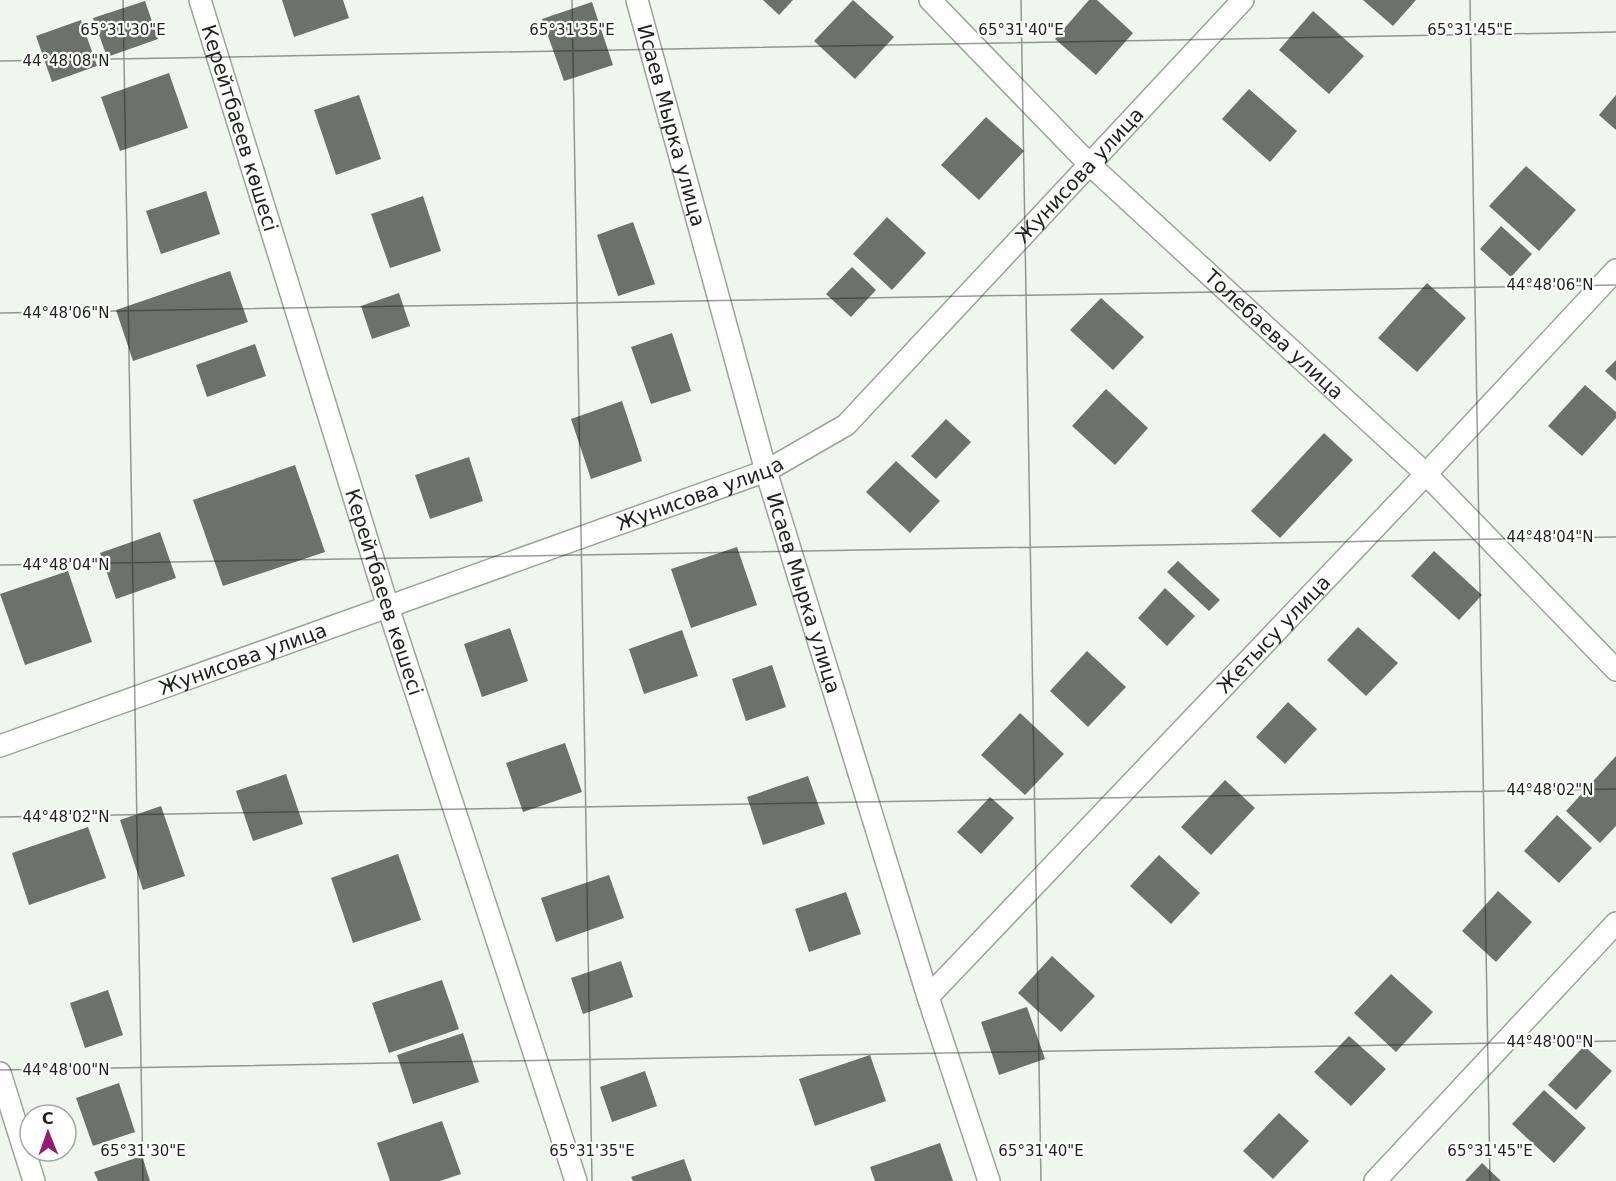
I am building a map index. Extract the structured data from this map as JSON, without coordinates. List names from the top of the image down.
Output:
{
  "streets": {
    "street": [
      "Исаев Мырка улица",
      "Керейтбаеев көшесі",
      "Жунисова улица",
      "Толебаева улица",
      "Жетысу улица"
    ]
  },
  "crossings": [
    ["Исаев Мырка улица", "Жунисова улица"],
    ["Исаев Мырка улица", "Жетысу улица"],
    ["Керейтбаеев көшесі", "Жунисова улица"],
    ["Жунисова улица", "Толебаева улица"],
    ["Толебаева улица", "Жетысу улица"]
  ],
  "north": "top",
  "coordinates": [
    "65°31'30\"E",
    "65°31'35\"E",
    "65°31'40\"E",
    "65°31'45\"E",
    "44°48'08\"N",
    "44°48'06\"N",
    "44°48'04\"N",
    "44°48'02\"N",
    "44°48'00\"N"
  ]
}
